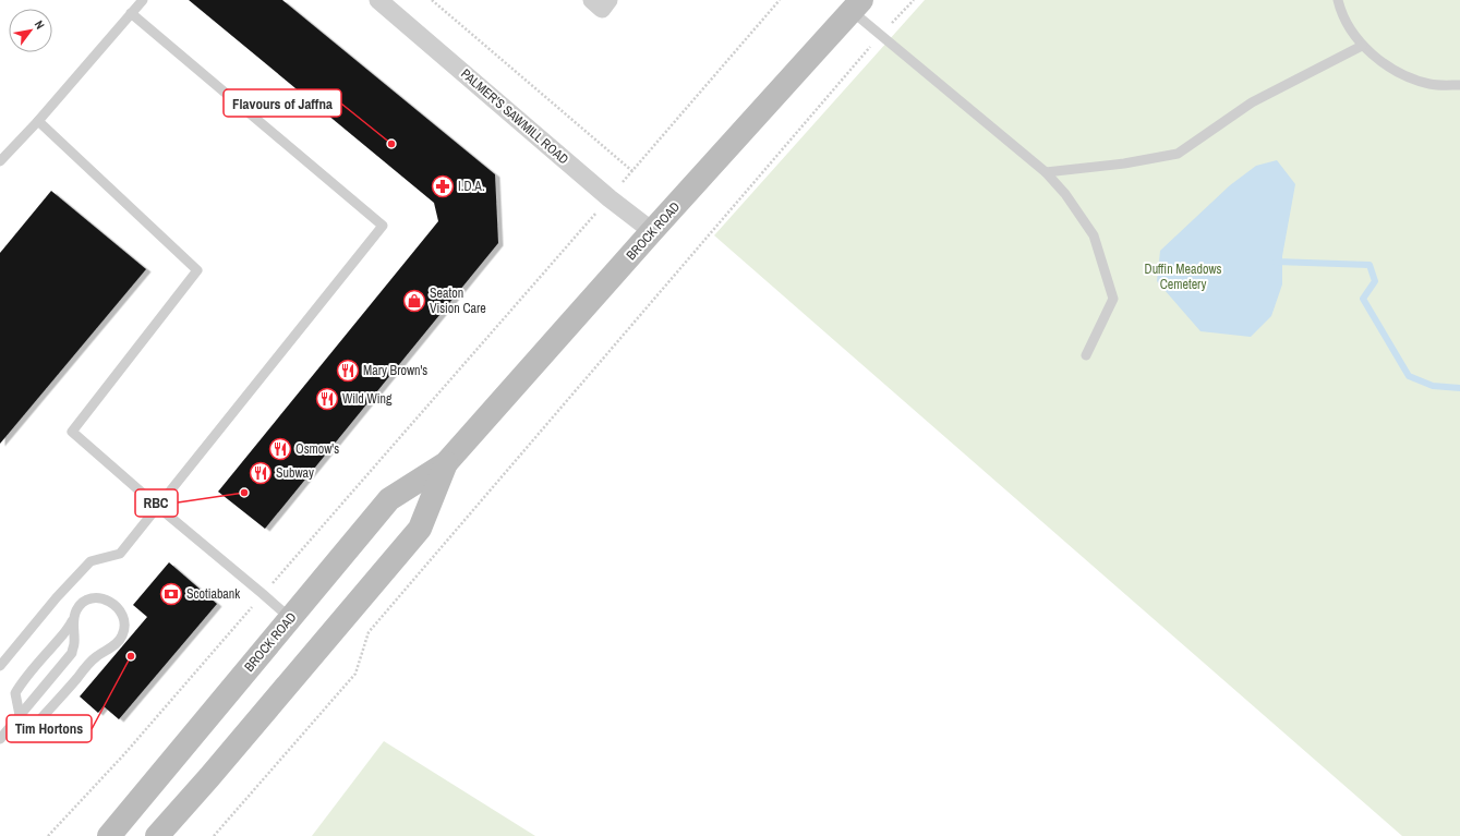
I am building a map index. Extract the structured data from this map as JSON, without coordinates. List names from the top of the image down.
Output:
{
  "streets": {
    "main road": ["BROCK ROAD"],
    "street": ["PALMER'S SAWMILL ROAD"]
  },
  "crossings": [
    ["PALMER'S SAWMILL ROAD", "BROCK ROAD"]
  ],
  "parks": ["Duffin Meadows Cemetery"],
  "places": {
    "other": ["Flavours of Jaffna", "RBC", "Tim Hortons"],
    "pharmacy": ["I.D.A."],
    "shop": ["Seaton Vision Care"],
    "restaurant": [
      "Mary Brown's",
      "Wild Wing",
      "Osmow's",
      "Subway"
    ],
    "bank": ["Scotiabank"]
  },
  "north": "top right"
}
